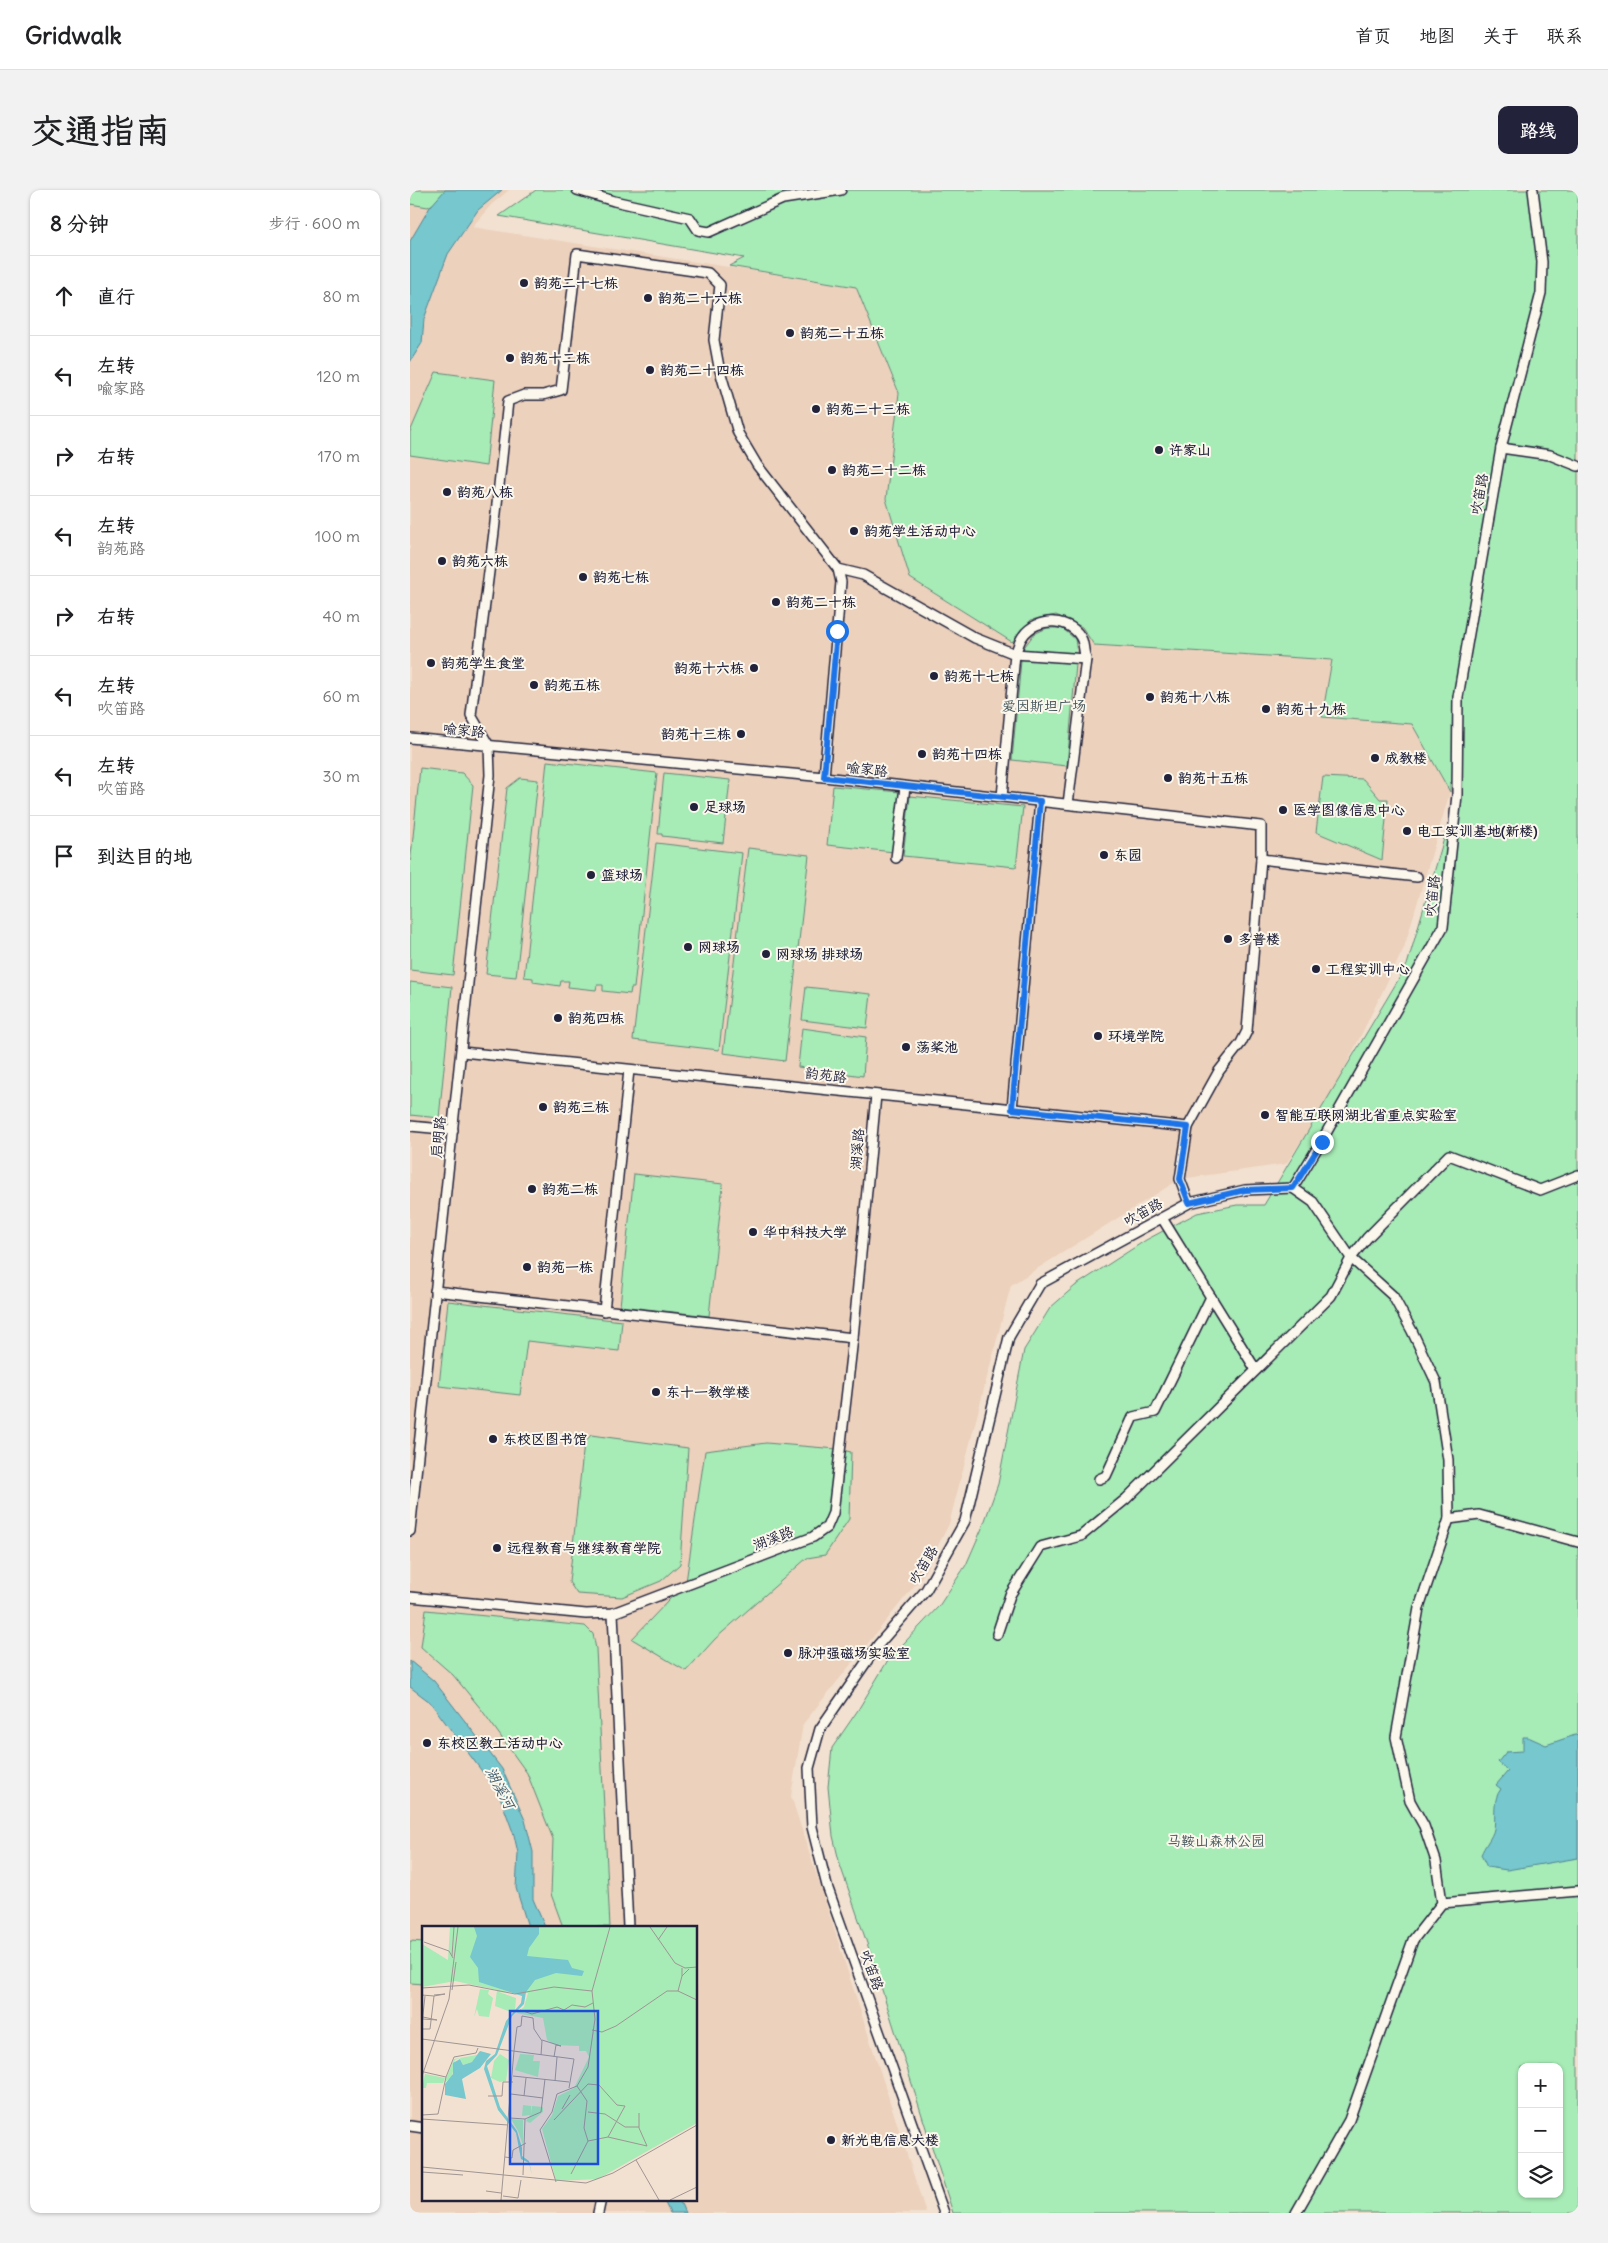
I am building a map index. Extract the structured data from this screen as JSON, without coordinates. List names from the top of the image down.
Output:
{
  "streets": {
    "street": [
      "吹笛路",
      "喻家路",
      "韵苑路",
      "启明路",
      "湖溪路"
    ]
  },
  "crossings": [
    ["喻家路", "启明路"],
    ["韵苑路", "启明路"],
    ["韵苑路", "湖溪路"]
  ],
  "water": ["湖溪河"],
  "parks": ["爱因斯坦广场", "马鞍山森林公园"],
  "places": [
    "韵苑二十七栋",
    "韵苑二十六栋",
    "韵苑二十五栋",
    "韵苑十二栋",
    "韵苑二十四栋",
    "韵苑二十三栋",
    "许家山",
    "韵苑二十二栋",
    "韵苑八栋",
    "韵苑学生活动中心",
    "韵苑六栋",
    "韵苑七栋",
    "韵苑二十栋",
    "韵苑学生食堂",
    "韵苑十六栋",
    "韵苑十七栋",
    "韵苑五栋",
    "韵苑十八栋",
    "韵苑十九栋",
    "韵苑十三栋",
    "韵苑十四栋",
    "成教楼",
    "韵苑十五栋",
    "足球场",
    "医学图像信息中心",
    "电工实训基地(新楼)",
    "东园",
    "篮球场",
    "多普楼",
    "网球场",
    "网球场 排球场",
    "工程实训中心",
    "韵苑四栋",
    "环境学院",
    "荡桨池",
    "韵苑三栋",
    "智能互联网湖北省重点实验室",
    "韵苑二栋",
    "华中科技大学",
    "韵苑一栋",
    "东十一教学楼",
    "东校区图书馆",
    "远程教育与继续教育学院",
    "脉冲强磁场实验室",
    "东校区教工活动中心",
    "新光电信息大楼"
  ],
  "page": {
    "header": "Gridwalk",
    "nav": [
      "首页",
      "地图",
      "关于",
      "联系"
    ],
    "buttons": "路线",
    "title": "交通指南",
    "heading": ["8 分钟", "步行 · 600 m"],
    "list": [
      ["直行", "80 m"],
      ["左转", "喻家路", "120 m"],
      ["右转", "170 m"],
      ["左转", "韵苑路", "100 m"],
      ["右转", "40 m"],
      ["左转", "吹笛路", "60 m"],
      ["左转", "吹笛路", "30 m"],
      "到达目的地"
    ],
    "map_buttons": ["+", "−"]
  }
}
